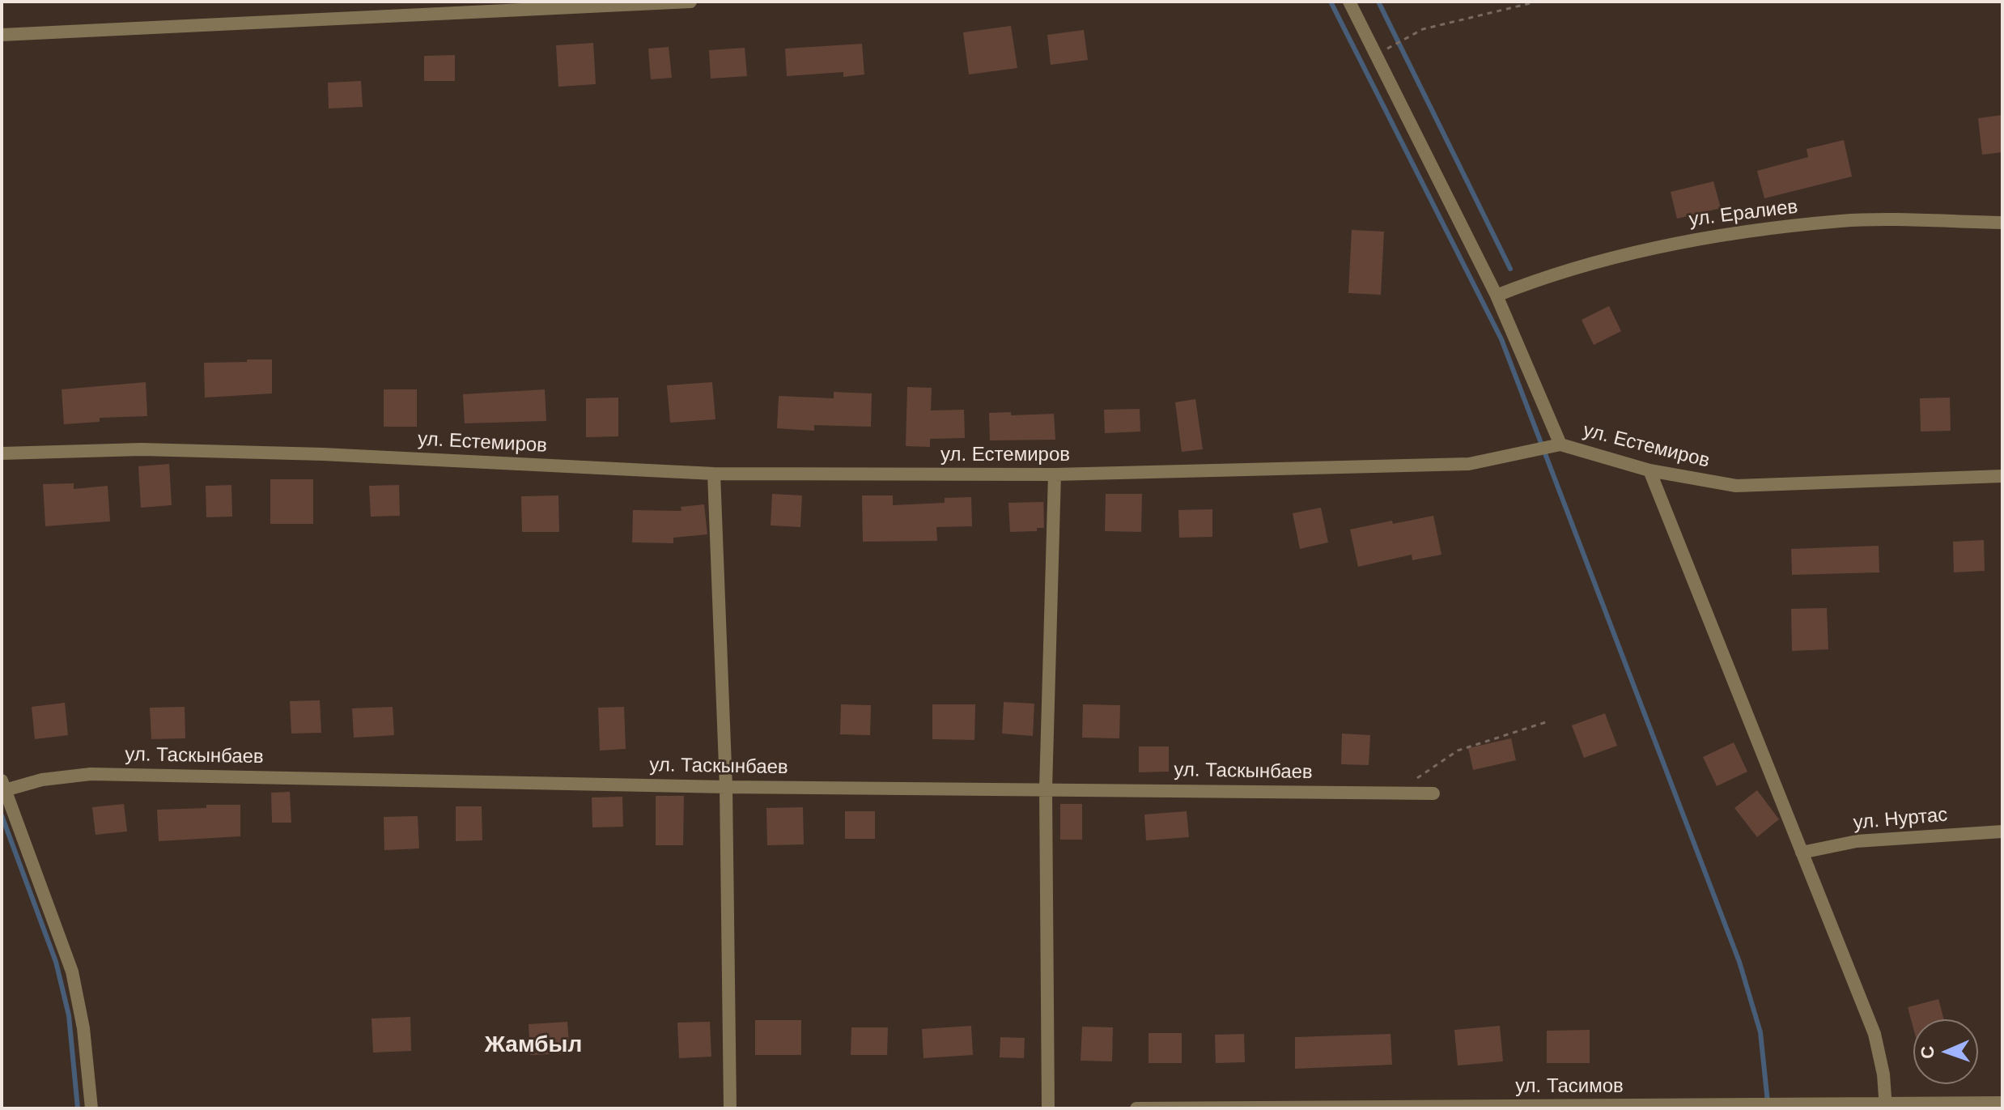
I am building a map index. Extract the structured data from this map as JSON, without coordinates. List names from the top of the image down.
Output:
{
  "streets": {
    "street": [
      "ул. Ералиев",
      "ул. Естемиров",
      "ул. Таскынбаев",
      "ул. Нуртас",
      "ул. Тасимов"
    ]
  },
  "districts": ["Жамбыл"],
  "north": "left"
}
